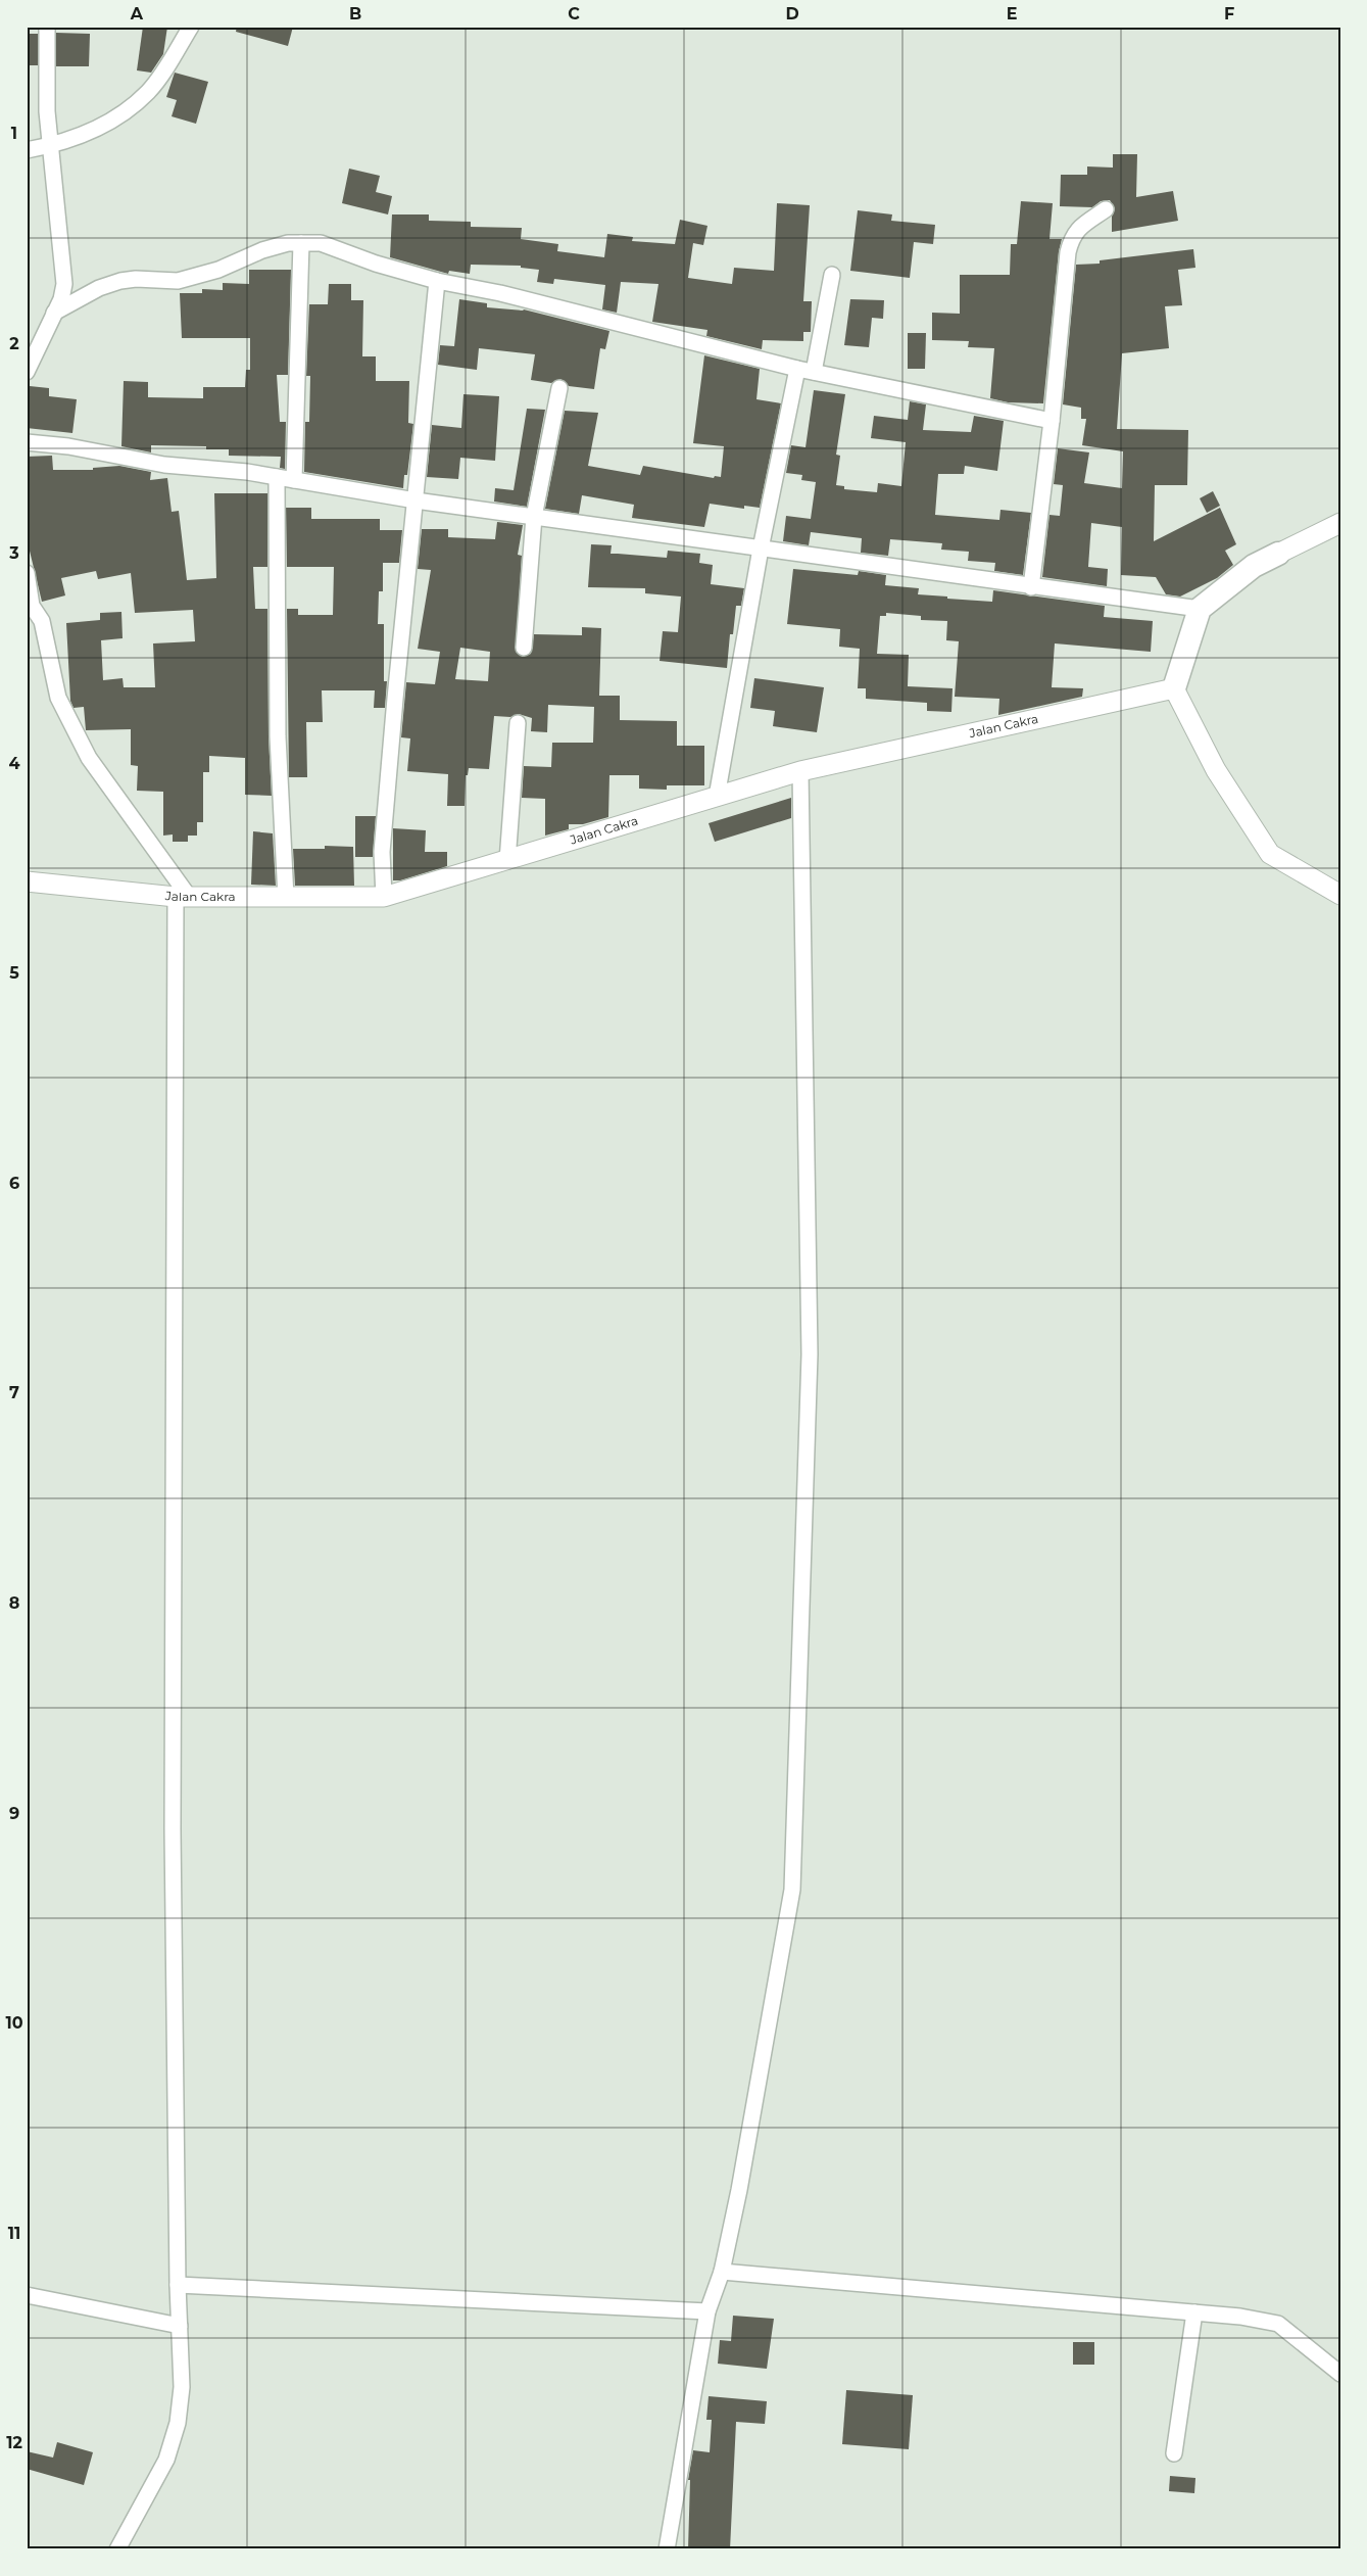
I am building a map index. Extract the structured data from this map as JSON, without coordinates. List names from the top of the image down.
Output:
{
  "streets": {
    "street": ["Jalan Cakra"]
  },
  "grid": {
    "columns": [
      "A",
      "B",
      "C",
      "D",
      "E",
      "F"
    ],
    "rows": [
      "1",
      "2",
      "3",
      "4",
      "5",
      "6",
      "7",
      "8",
      "9",
      "10",
      "11",
      "12"
    ]
  }
}
